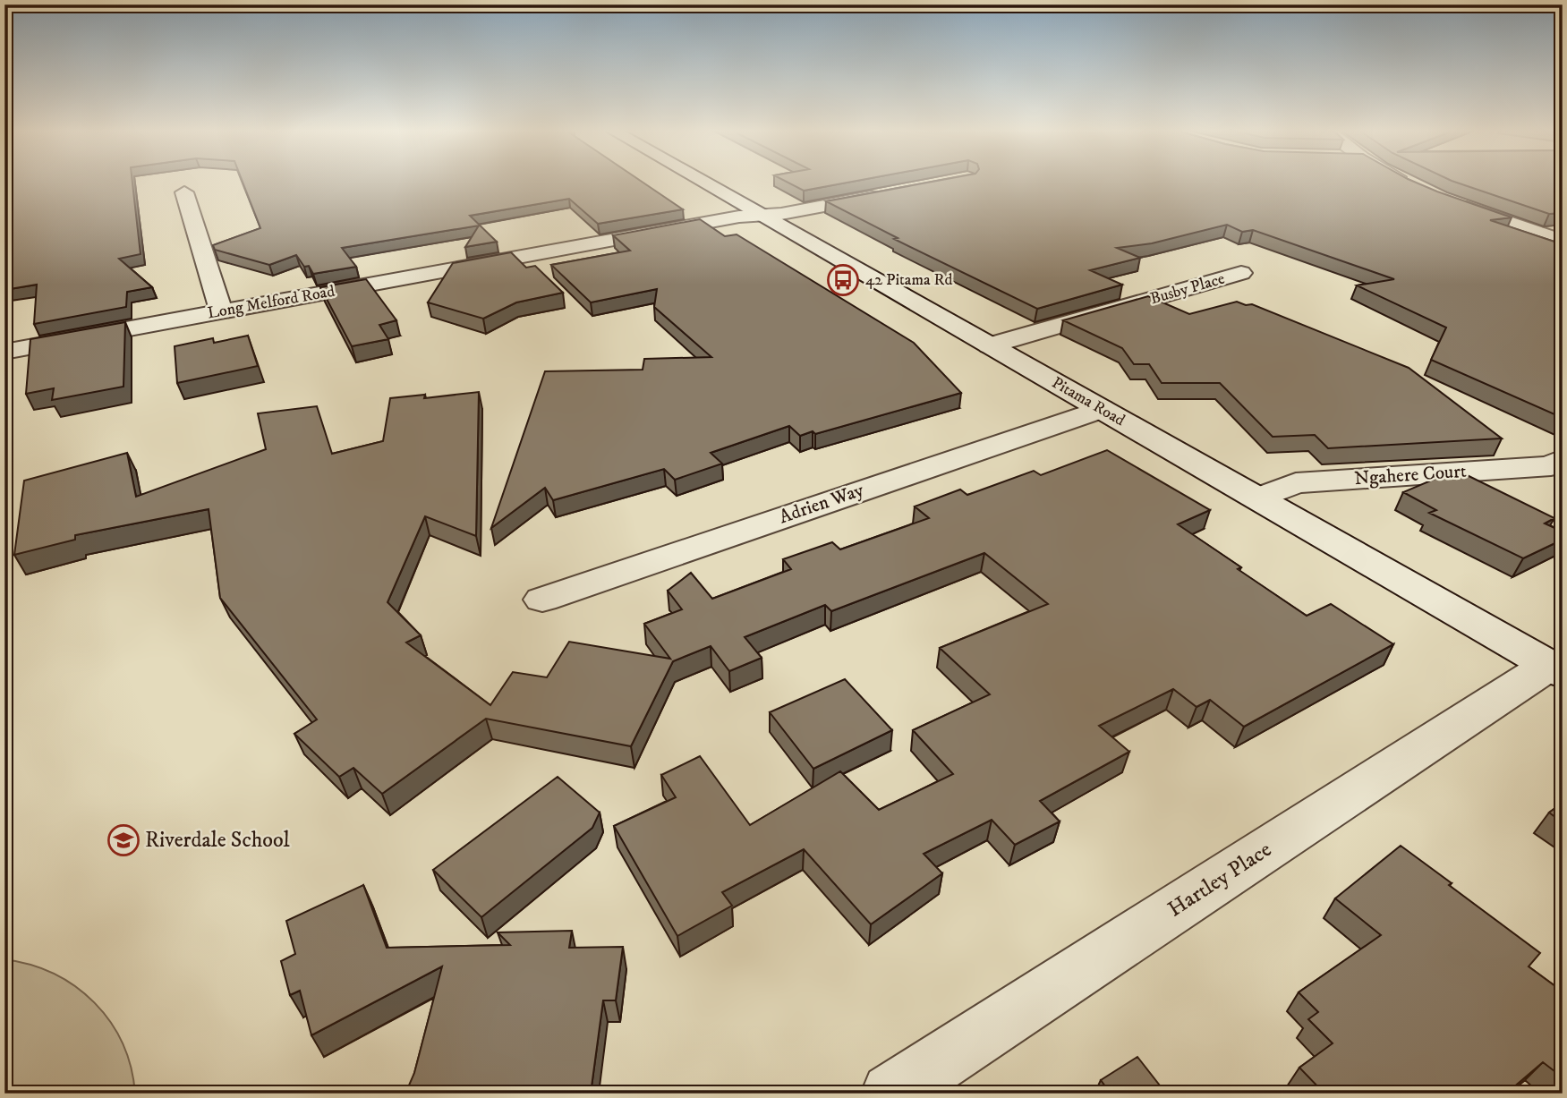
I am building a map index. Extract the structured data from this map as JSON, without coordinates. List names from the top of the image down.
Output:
{
  "streets": {
    "street": [
      "Busby Place",
      "Long Melford Road",
      "Pitama Road",
      "Ngahere Court",
      "Adrien Way",
      "Hartley Place"
    ]
  },
  "crossings": [
    ["Busby Place", "Pitama Road"],
    ["Long Melford Road", "Pitama Road"],
    ["Pitama Road", "Ngahere Court"],
    ["Pitama Road", "Adrien Way"],
    ["Pitama Road", "Hartley Place"]
  ],
  "places": {
    "bus stop": ["42 Pitama Rd"],
    "school or university": ["Riverdale School"]
  }
}
